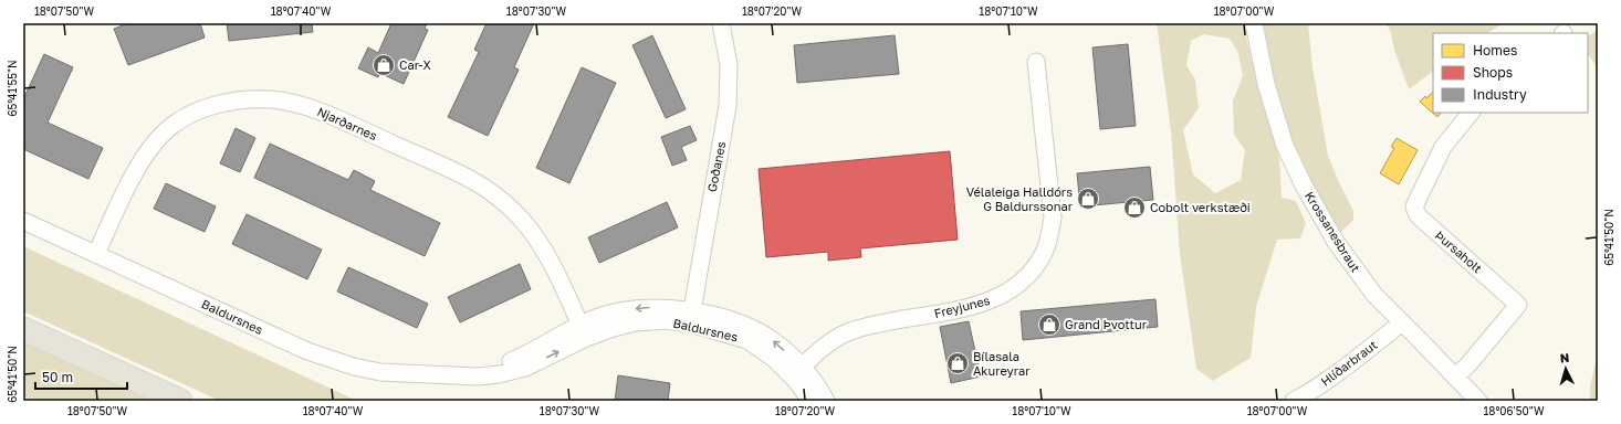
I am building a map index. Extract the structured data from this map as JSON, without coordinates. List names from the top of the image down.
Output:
{
  "streets": {
    "street": [
      "Njarðarnes",
      "Goðanes",
      "Krossanesbraut",
      "Þursaholt",
      "Freyjunes",
      "Baldursnes",
      "Hlíðarbraut"
    ]
  },
  "crossings": [
    ["Njarðarnes", "Baldursnes"],
    ["Goðanes", "Baldursnes"],
    ["Krossanesbraut", "Þursaholt"],
    ["Krossanesbraut", "Hlíðarbraut"],
    ["Freyjunes", "Baldursnes"]
  ],
  "places": {
    "shop": [
      "Car-X",
      "Vélaleiga Halldórs G Baldurssonar",
      "Cobolt verkstæði",
      "Grand Þvottur",
      "Bílasala Akureyrar"
    ]
  },
  "legend": ["Homes", "Shops", "Industry"],
  "scale_bar": "50 m",
  "north": "top",
  "coordinates": [
    "18°07'50\"W",
    "18°07'40\"W",
    "18°07'30\"W",
    "18°07'20\"W",
    "18°07'10\"W",
    "18°07'00\"W",
    "65°41'55\"N",
    "65°41'50\"N",
    "18°06'50\"W"
  ]
}
